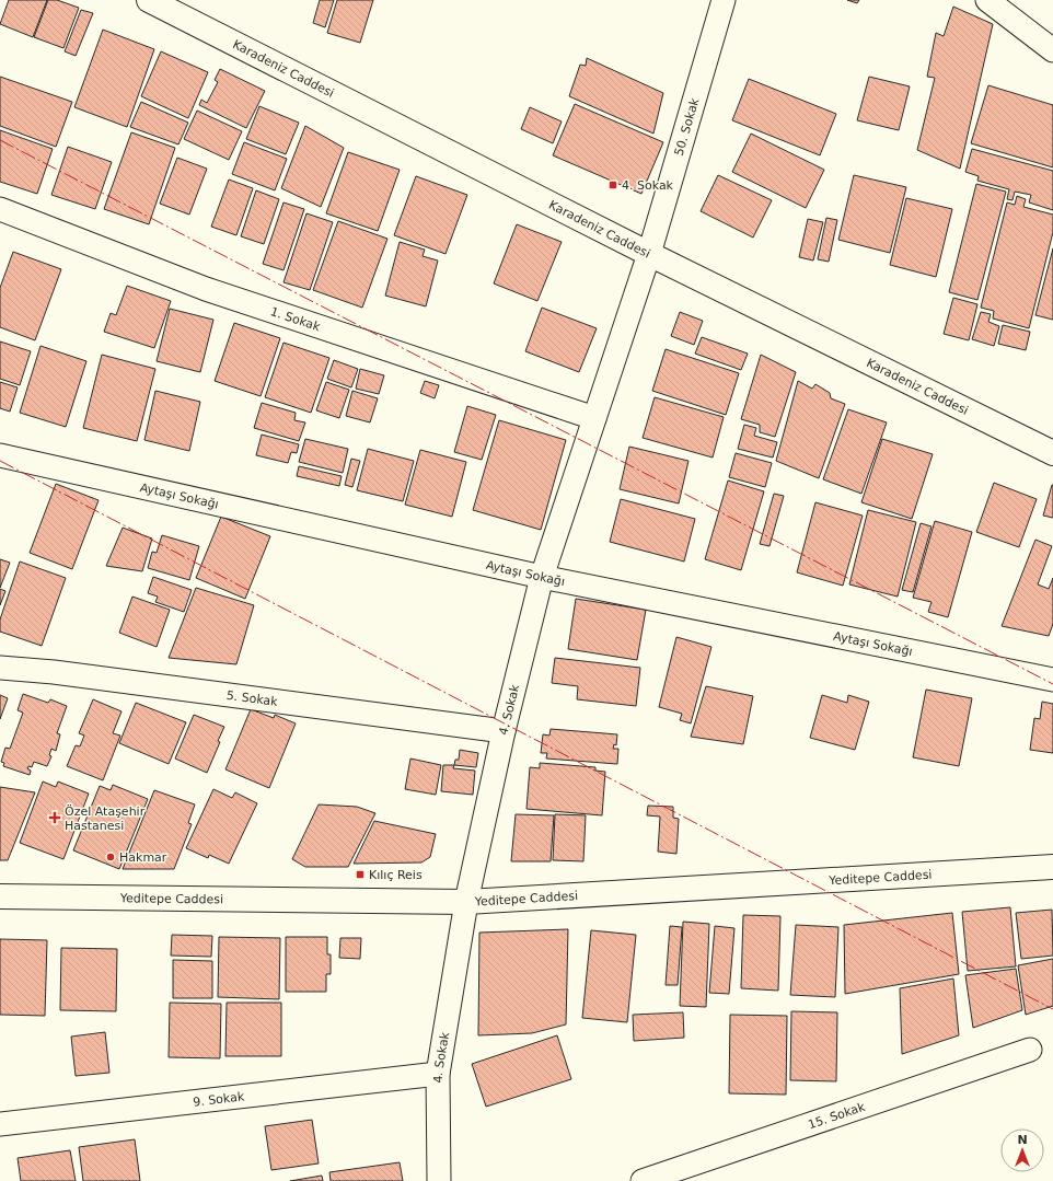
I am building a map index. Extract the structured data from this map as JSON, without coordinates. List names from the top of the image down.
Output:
{
  "streets": {
    "street": [
      "Karadeniz Caddesi",
      "50. Sokak",
      "1. Sokak",
      "Aytaşı Sokağı",
      "5. Sokak",
      "4. Sokak",
      "Yeditepe Caddesi",
      "9. Sokak",
      "15. Sokak"
    ]
  },
  "crossings": [
    ["Karadeniz Caddesi", "50. Sokak"],
    ["Karadeniz Caddesi", "4. Sokak"],
    ["50. Sokak", "4. Sokak"],
    ["1. Sokak", "4. Sokak"],
    ["Aytaşı Sokağı", "4. Sokak"],
    ["5. Sokak", "4. Sokak"],
    ["4. Sokak", "Yeditepe Caddesi"],
    ["4. Sokak", "9. Sokak"]
  ],
  "places": {
    "transit": ["4. Sokak", "Kılıç Reis"],
    "health": ["Özel Ataşehir Hastanesi"],
    "other": ["Hakmar"]
  },
  "north": "top"
}
